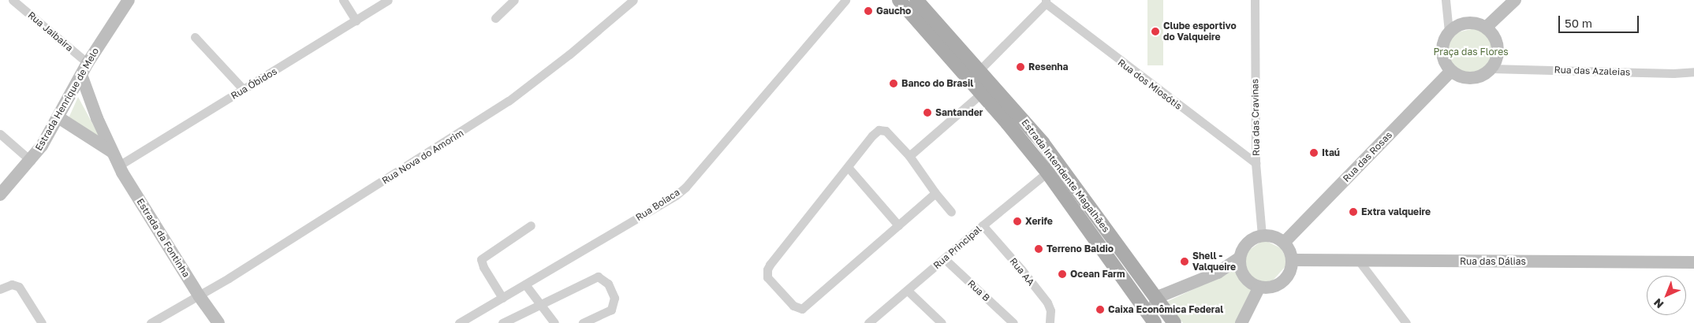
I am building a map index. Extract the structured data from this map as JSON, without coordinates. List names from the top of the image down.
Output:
{
  "streets": {
    "main road": ["Estrada Intendente Magalhães"],
    "street": [
      "Rua Jaibaira",
      "Rua das Azaleias",
      "Rua Óbidos",
      "Rua dos Miosótis",
      "Estrada Henrique de Melo",
      "Rua das Cravinas",
      "Rua Nova do Amorim",
      "Rua das Rosas",
      "Rua Boiaca",
      "Estrada da Fontinha",
      "Rua Principal",
      "Rua das Dálias",
      "Rua AA",
      "Rua B"
    ]
  },
  "crossings": [
    ["Rua Jaibaira", "Estrada Henrique de Melo"],
    ["Rua das Azaleias", "Rua das Rosas"],
    ["Rua Óbidos", "Estrada da Fontinha"],
    ["Rua dos Miosótis", "Rua das Cravinas"],
    ["Estrada Henrique de Melo", "Estrada da Fontinha"],
    ["Rua das Cravinas", "Rua das Rosas"],
    ["Rua das Cravinas", "Rua das Dálias"],
    ["Rua Nova do Amorim", "Estrada da Fontinha"],
    ["Rua das Rosas", "Rua das Dálias"],
    ["Estrada Intendente Magalhães", "Rua Principal"],
    ["Rua Principal", "Rua AA"],
    ["Rua Principal", "Rua B"]
  ],
  "parks": ["Praça das Flores"],
  "places": [
    "Gaucho",
    "Clube esportivo do Valqueire",
    "Resenha",
    "Banco do Brasil",
    "Santander",
    "Itaú",
    "Extra valqueire",
    "Xerife",
    "Terreno Baldio",
    "Shell - Valqueire",
    "Ocean Farm",
    "Caixa Econômica Federal"
  ],
  "scale_bar": "50 m",
  "north": "bottom left"
}
